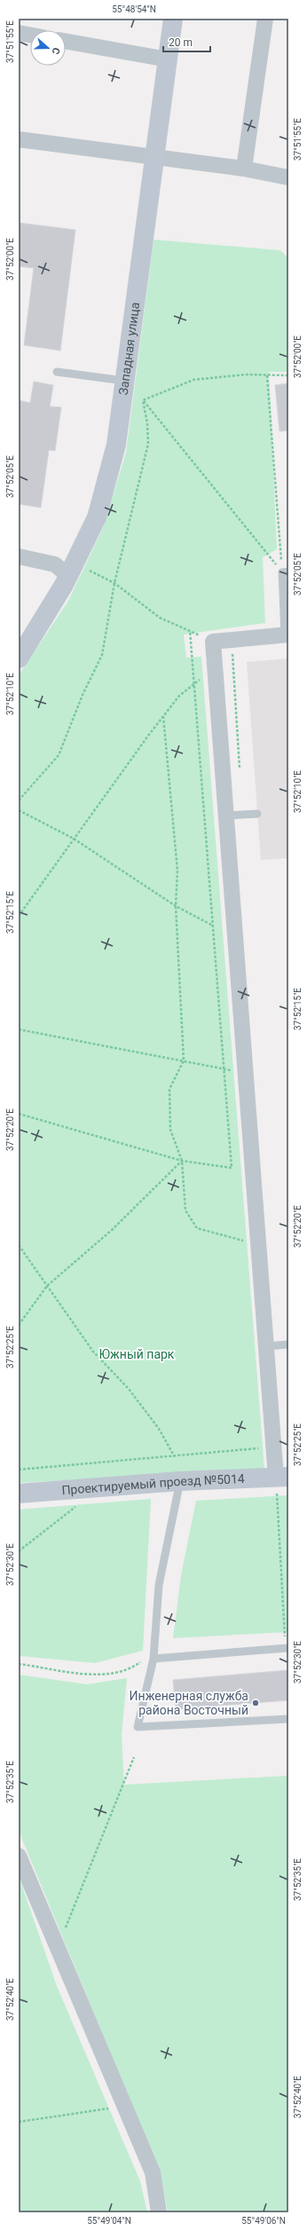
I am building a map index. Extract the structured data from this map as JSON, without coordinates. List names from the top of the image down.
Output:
{
  "streets": {
    "street": ["Западная улица", "Проектируемый проезд №5014"]
  },
  "parks": ["Южный парк"],
  "places": ["Инженерная служба района Восточный"],
  "scale_bar": "20 m",
  "north": "right",
  "coordinates": [
    "55°48'54\"N",
    "37°51'55\"E",
    "37°52'00\"E",
    "37°52'05\"E",
    "37°52'10\"E",
    "37°52'15\"E",
    "37°52'20\"E",
    "37°52'25\"E",
    "37°52'30\"E",
    "37°52'35\"E",
    "37°52'40\"E",
    "55°49'04\"N",
    "55°49'06\"N"
  ]
}
